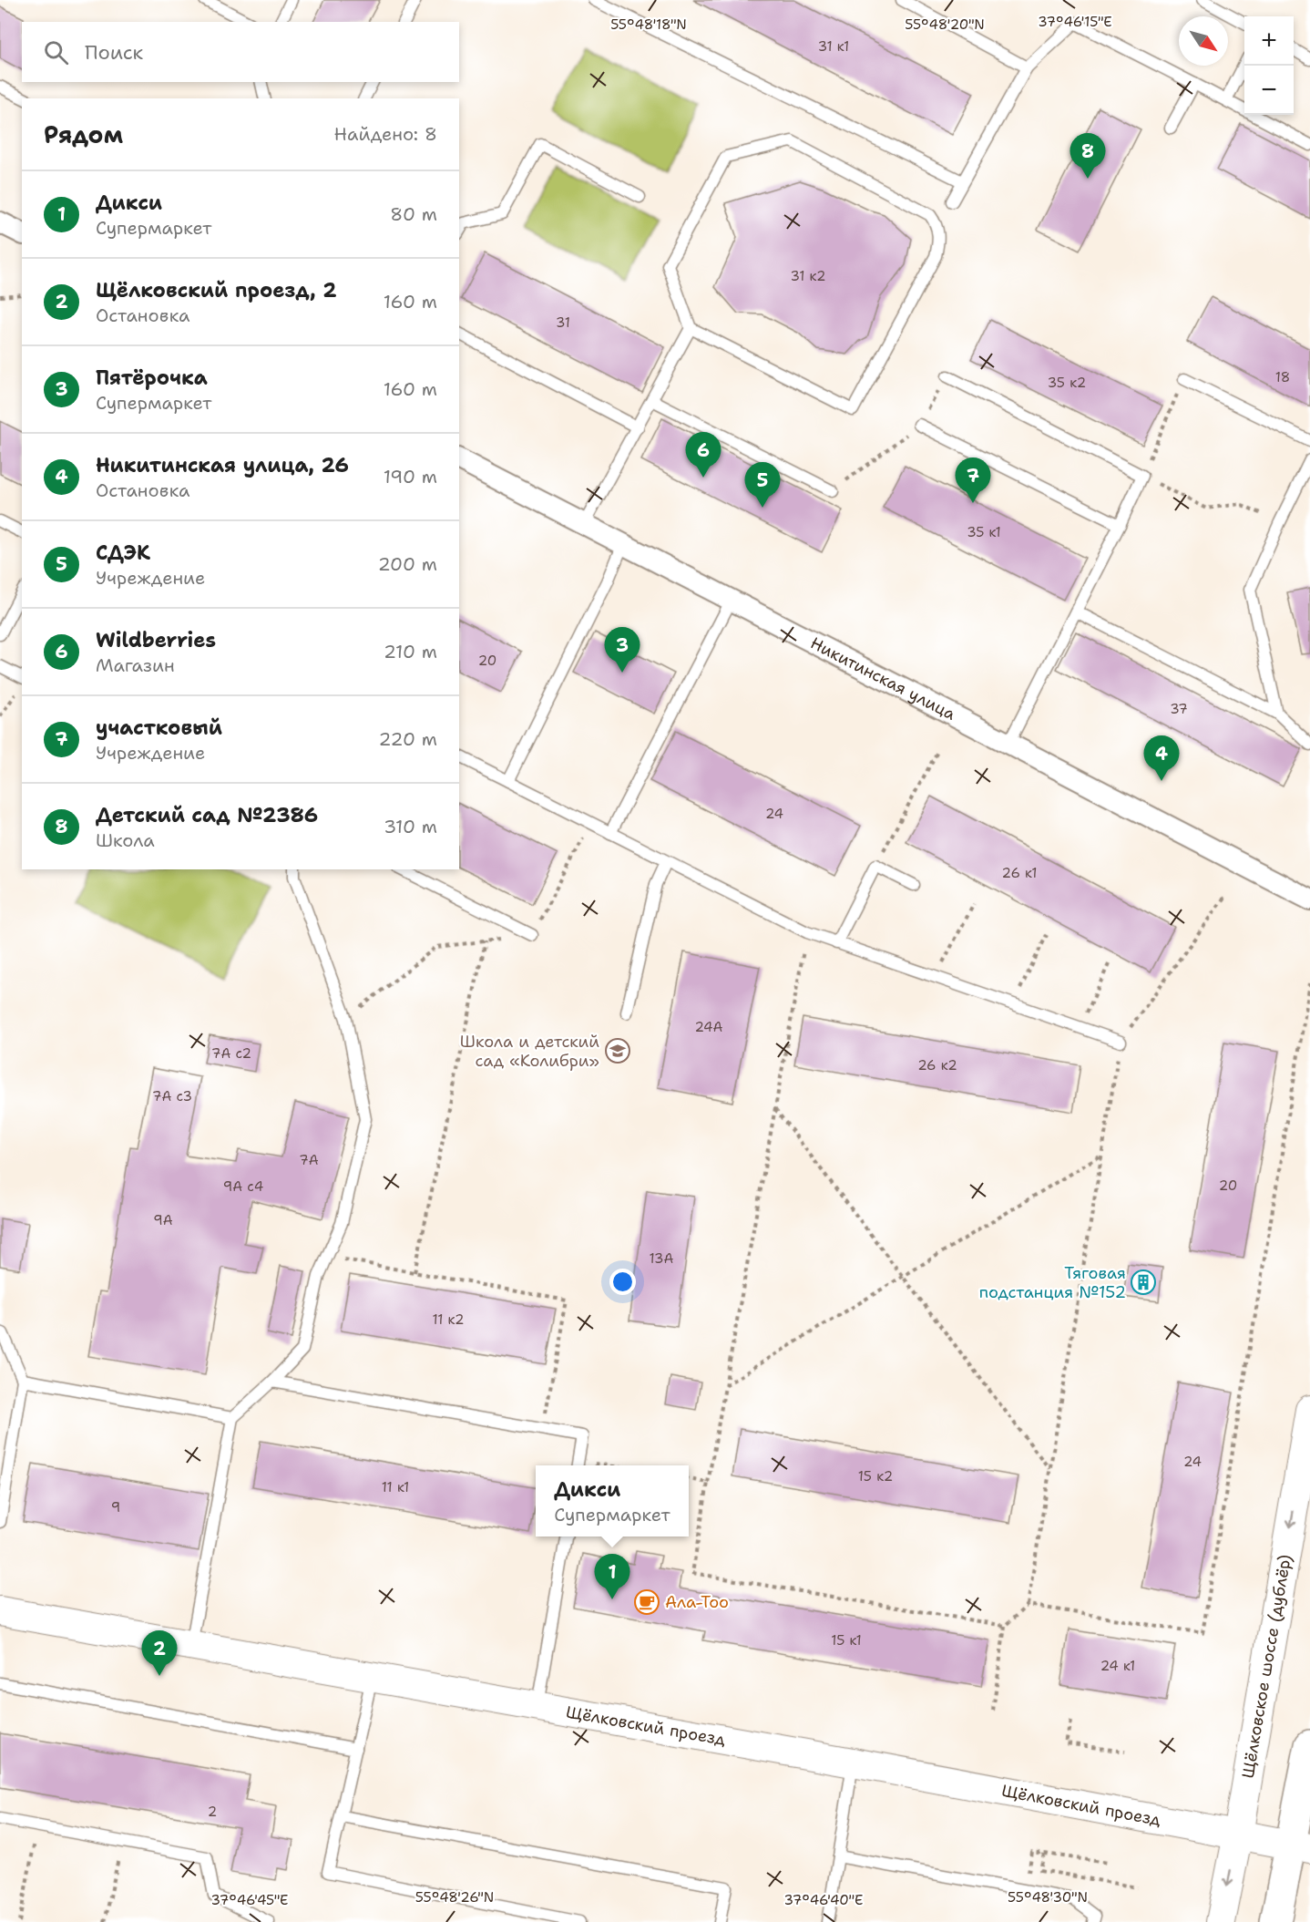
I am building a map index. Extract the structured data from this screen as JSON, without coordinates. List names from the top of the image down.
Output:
{
  "streets": {
    "street": ["Никитинская улица", "Щёлковское шоссе (дублёр)", "Щёлковский проезд"]
  },
  "crossings": [
    ["Щёлковское шоссе (дублёр)", "Щёлковский проезд"]
  ],
  "one_way": ["Щёлковское шоссе (дублёр)"],
  "places": {
    "school or university": ["Школа и детский сад «Колибри»"],
    "building": ["Тяговая подстанция №152"],
    "cafe": ["Ала-Тоо"]
  },
  "house_numbers": [
    "31 к1",
    "31 к2",
    "31",
    "18",
    "35 к2",
    "35 к1",
    "20",
    "37",
    "24",
    "26 к1",
    "24А",
    "7А с2",
    "26 к2",
    "7А с3",
    "7А",
    "20",
    "9А с4",
    "9А",
    "13А",
    "11 к2",
    "24",
    "15 к2",
    "11 к1",
    "9",
    "15 к1",
    "24 к1",
    "2"
  ],
  "north": "bottom right",
  "page": {
    "map_buttons": ["+", "−"],
    "search": "Поиск",
    "heading": ["Рядом", "Найдено: 8"],
    "pins": [
      "8",
      "6",
      "7",
      "5",
      "3",
      "4",
      "1",
      "2"
    ],
    "list": [
      {
        "mark": "1",
        "name": "Дикси",
        "note": "Супермаркет",
        "value": "80 m"
      },
      {
        "mark": "2",
        "name": "Щёлковский проезд, 2",
        "note": "Остановка",
        "value": "160 m"
      },
      {
        "mark": "3",
        "name": "Пятёрочка",
        "note": "Супермаркет",
        "value": "160 m"
      },
      {
        "mark": "4",
        "name": "Никитинская улица, 26",
        "note": "Остановка",
        "value": "190 m"
      },
      {
        "mark": "5",
        "name": "СДЭК",
        "note": "Учреждение",
        "value": "200 m"
      },
      {
        "mark": "6",
        "name": "Wildberries",
        "note": "Магазин",
        "value": "210 m"
      },
      {
        "mark": "7",
        "name": "участковый",
        "note": "Учреждение",
        "value": "220 m"
      },
      {
        "mark": "8",
        "name": "Детский сад №2386",
        "note": "Школа",
        "value": "310 m"
      }
    ],
    "popup": ["Дикси", "Супермаркет"]
  },
  "coordinates": [
    "37°46'15\"E",
    "55°48'20\"N",
    "55°48'18\"N",
    "55°48'26\"N",
    "55°48'30\"N",
    "37°46'45\"E",
    "37°46'40\"E"
  ]
}
